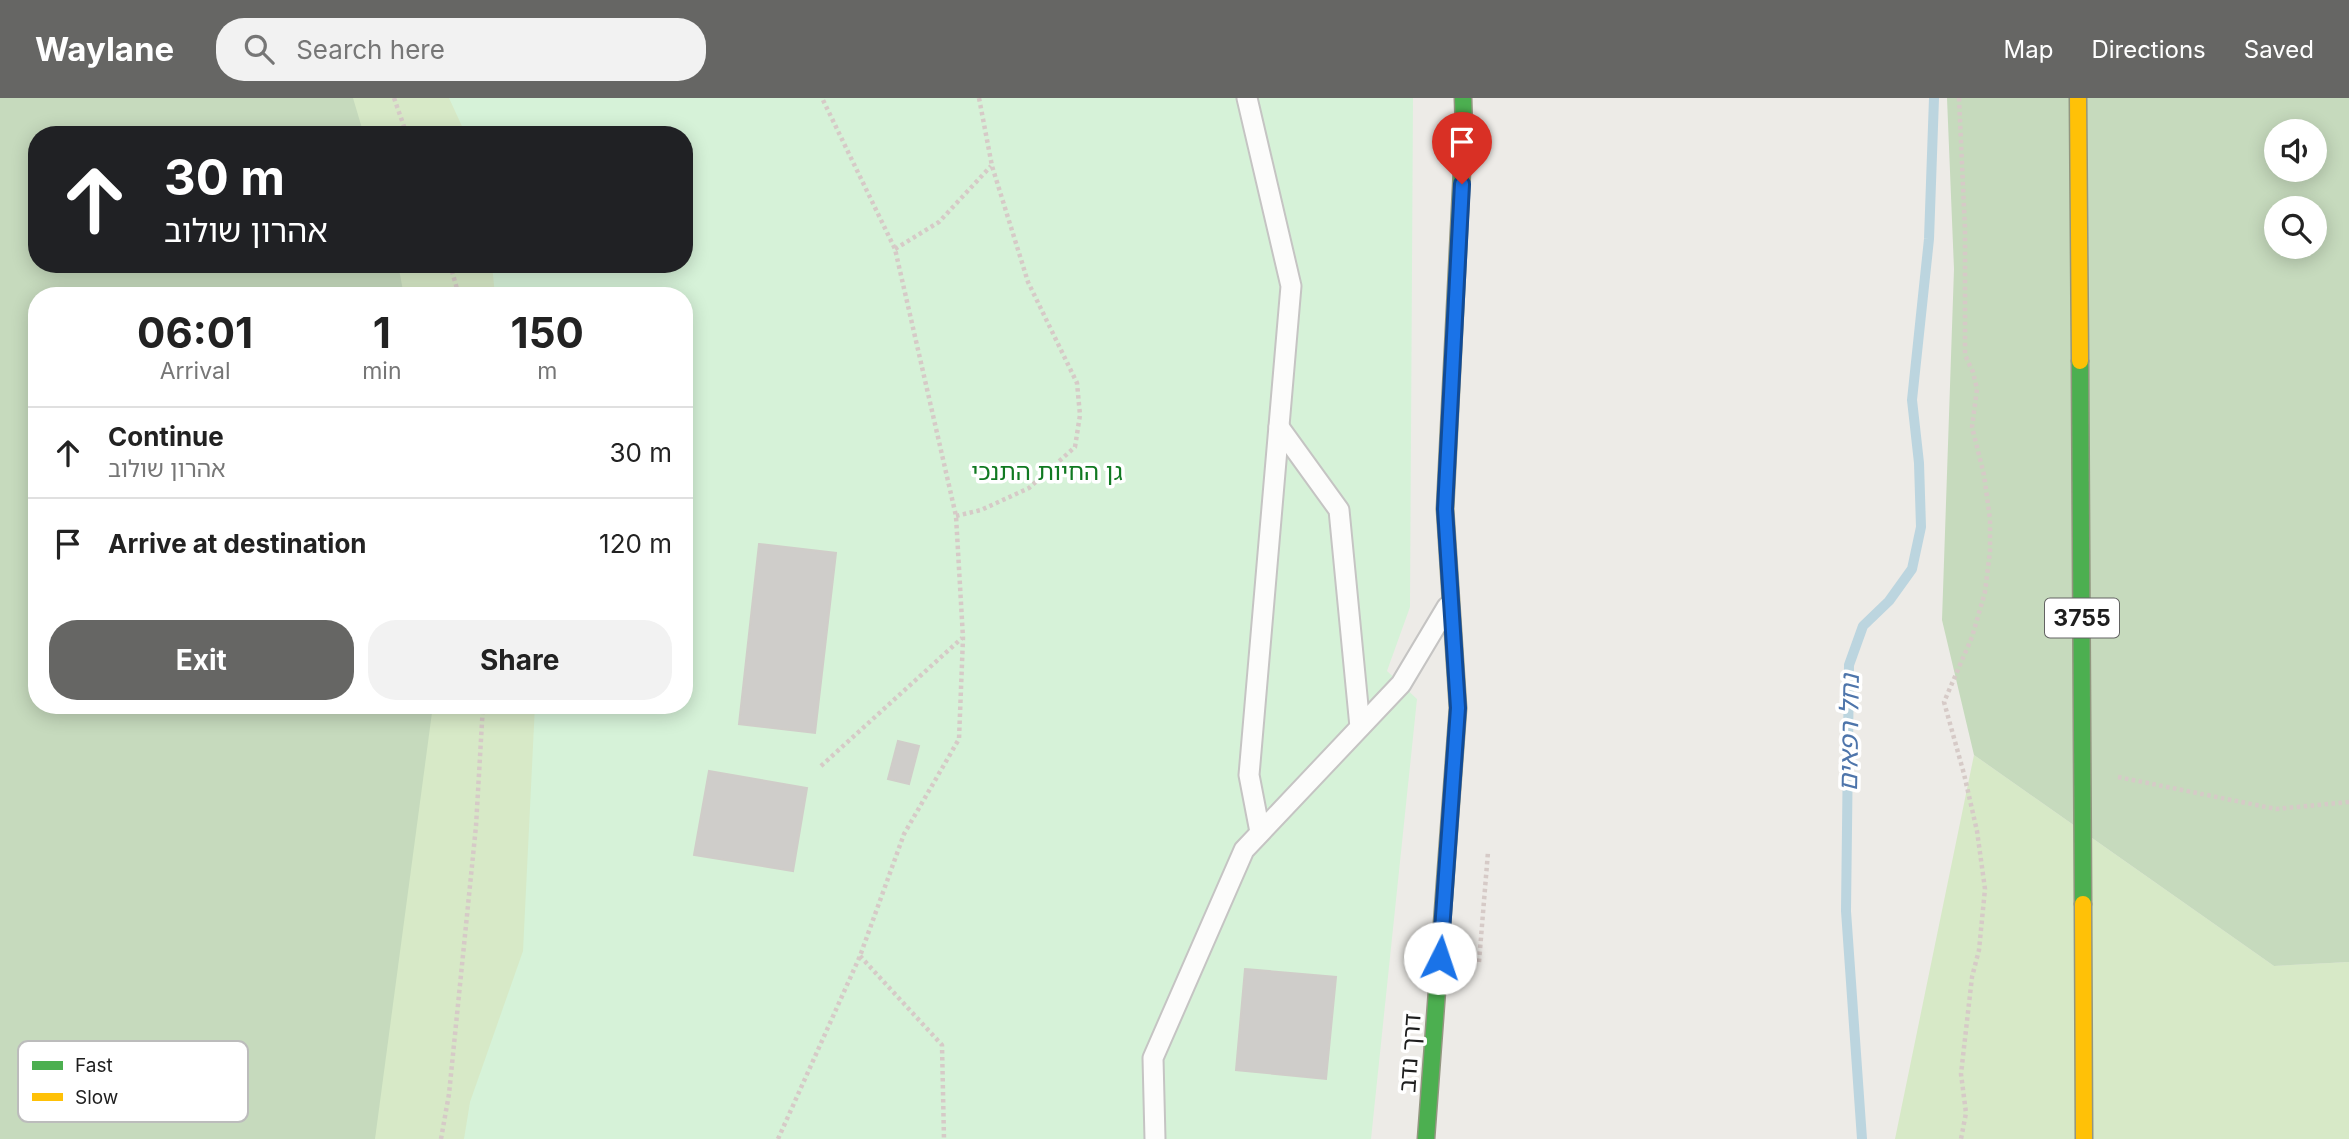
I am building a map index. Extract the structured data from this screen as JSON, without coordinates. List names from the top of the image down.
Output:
{
  "streets": {
    "street": ["3755", "דרך נדב"]
  },
  "water": ["נחל רפאים"],
  "parks": ["גן החיות התנכי"],
  "legend": ["Fast", "Slow"],
  "page": {
    "header": "Waylane",
    "search": "Search here",
    "nav": ["Map", "Directions", "Saved"],
    "turn": ["30 m", "אהרון שולוב"],
    "eta": [
      "06:01",
      "Arrival",
      "1",
      "min",
      "150",
      "m"
    ],
    "list": [
      {
        "name": "Continue",
        "note": "אהרון שולוב",
        "value": "30 m"
      },
      {
        "name": "Arrive at destination",
        "value": "120 m"
      }
    ],
    "buttons": ["Exit", "Share"]
  }
}
